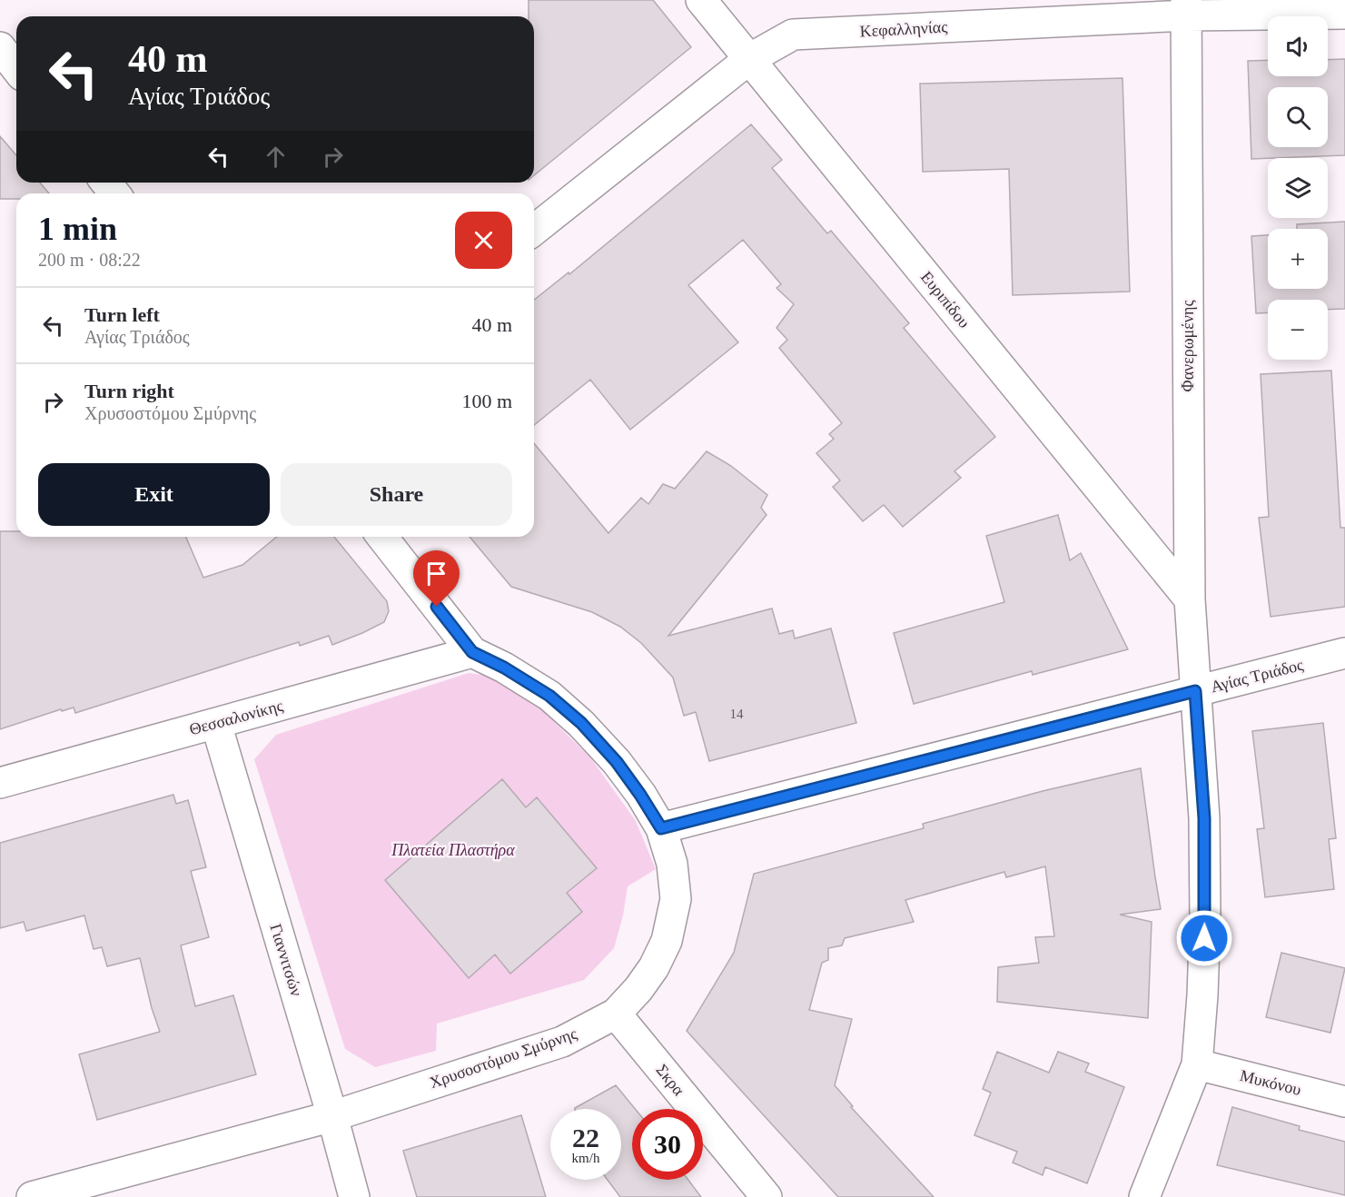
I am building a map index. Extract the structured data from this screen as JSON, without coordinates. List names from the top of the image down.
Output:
{
  "streets": {
    "street": [
      "Κεφαλληνίας",
      "Ευριπίδου",
      "Φανερωμένης",
      "Αγίας Τριάδος",
      "Θεσσαλονίκης",
      "Γιαννιτσών",
      "Χρυσοστόμου Σμύρνης",
      "Σκρα",
      "Μυκόνου"
    ]
  },
  "crossings": [
    ["Κεφαλληνίας", "Ευριπίδου"],
    ["Κεφαλληνίας", "Φανερωμένης"],
    ["Ευριπίδου", "Φανερωμένης"],
    ["Φανερωμένης", "Αγίας Τριάδος"],
    ["Φανερωμένης", "Μυκόνου"],
    ["Αγίας Τριάδος", "Χρυσοστόμου Σμύρνης"],
    ["Θεσσαλονίκης", "Γιαννιτσών"],
    ["Θεσσαλονίκης", "Χρυσοστόμου Σμύρνης"],
    ["Γιαννιτσών", "Χρυσοστόμου Σμύρνης"],
    ["Χρυσοστόμου Σμύρνης", "Σκρα"]
  ],
  "parks": ["Πλατεία Πλαστήρα"],
  "house_numbers": ["14"],
  "page": {
    "map_buttons": ["+", "−"],
    "turn": ["40 m", "Αγίας Τριάδος"],
    "heading": ["1 min", "200 m · 08:22"],
    "list": [
      {
        "name": "Turn left",
        "note": "Αγίας Τριάδος",
        "value": "40 m"
      },
      {
        "name": "Turn right",
        "note": "Χρυσοστόμου Σμύρνης",
        "value": "100 m"
      }
    ],
    "buttons": ["Exit", "Share"],
    "speed": "22 km/h",
    "limit": "30"
  }
}
